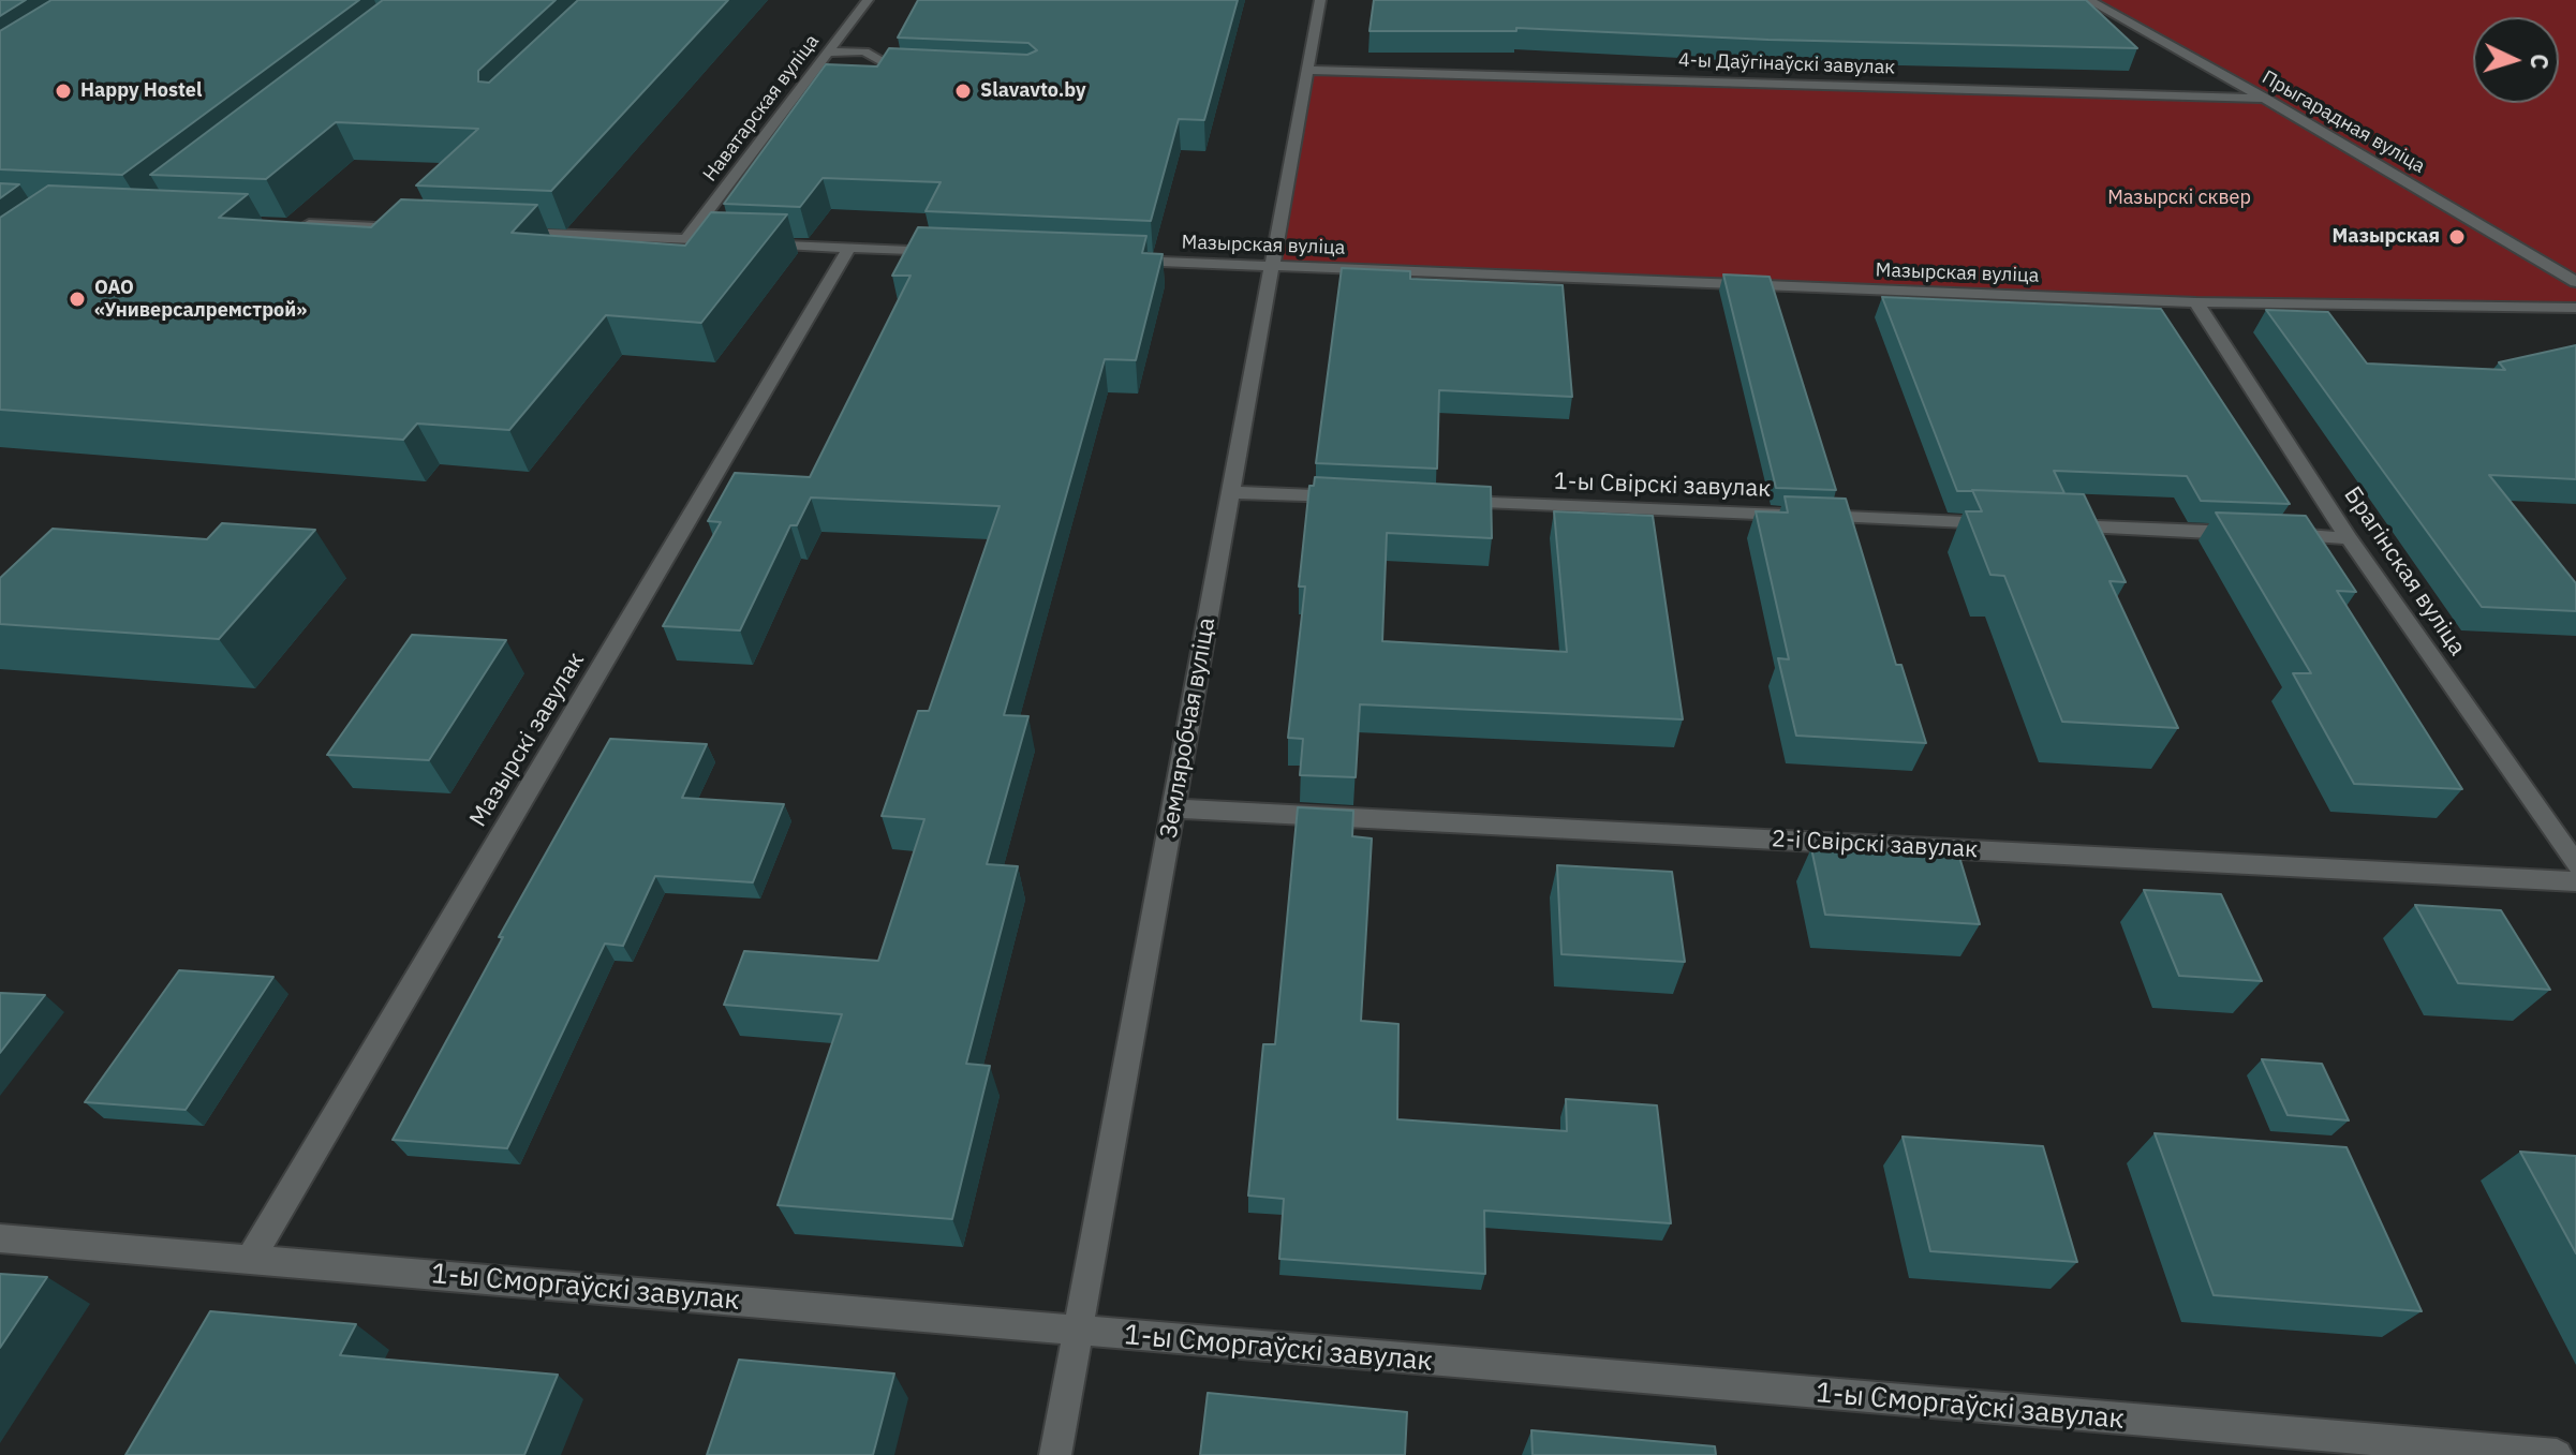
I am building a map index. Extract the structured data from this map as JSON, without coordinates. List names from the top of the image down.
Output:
{
  "streets": {
    "street": [
      "4-ы Даўгінаўскі завулак",
      "Наватарская вуліца",
      "Прыгарадная вуліца",
      "Мазырская вуліца",
      "1-ы Свірскі завулак",
      "Брагінская вуліца",
      "Земляробчая вуліца",
      "Мазырскі завулак",
      "2-і Свірскі завулак",
      "1-ы Сморгаўскі завулак"
    ]
  },
  "crossings": [
    ["4-ы Даўгінаўскі завулак", "Прыгарадная вуліца"],
    ["4-ы Даўгінаўскі завулак", "Земляробчая вуліца"],
    ["Мазырская вуліца", "Брагінская вуліца"],
    ["Мазырская вуліца", "Земляробчая вуліца"],
    ["Земляробчая вуліца", "2-і Свірскі завулак"],
    ["Земляробчая вуліца", "1-ы Сморгаўскі завулак"],
    ["Мазырскі завулак", "1-ы Сморгаўскі завулак"]
  ],
  "parks": ["Мазырскі сквер"],
  "places": [
    "Happy Hostel",
    "Slavavto.by",
    "Мазырская",
    "ОАО «Универсалремстрой»"
  ],
  "north": "right"
}
